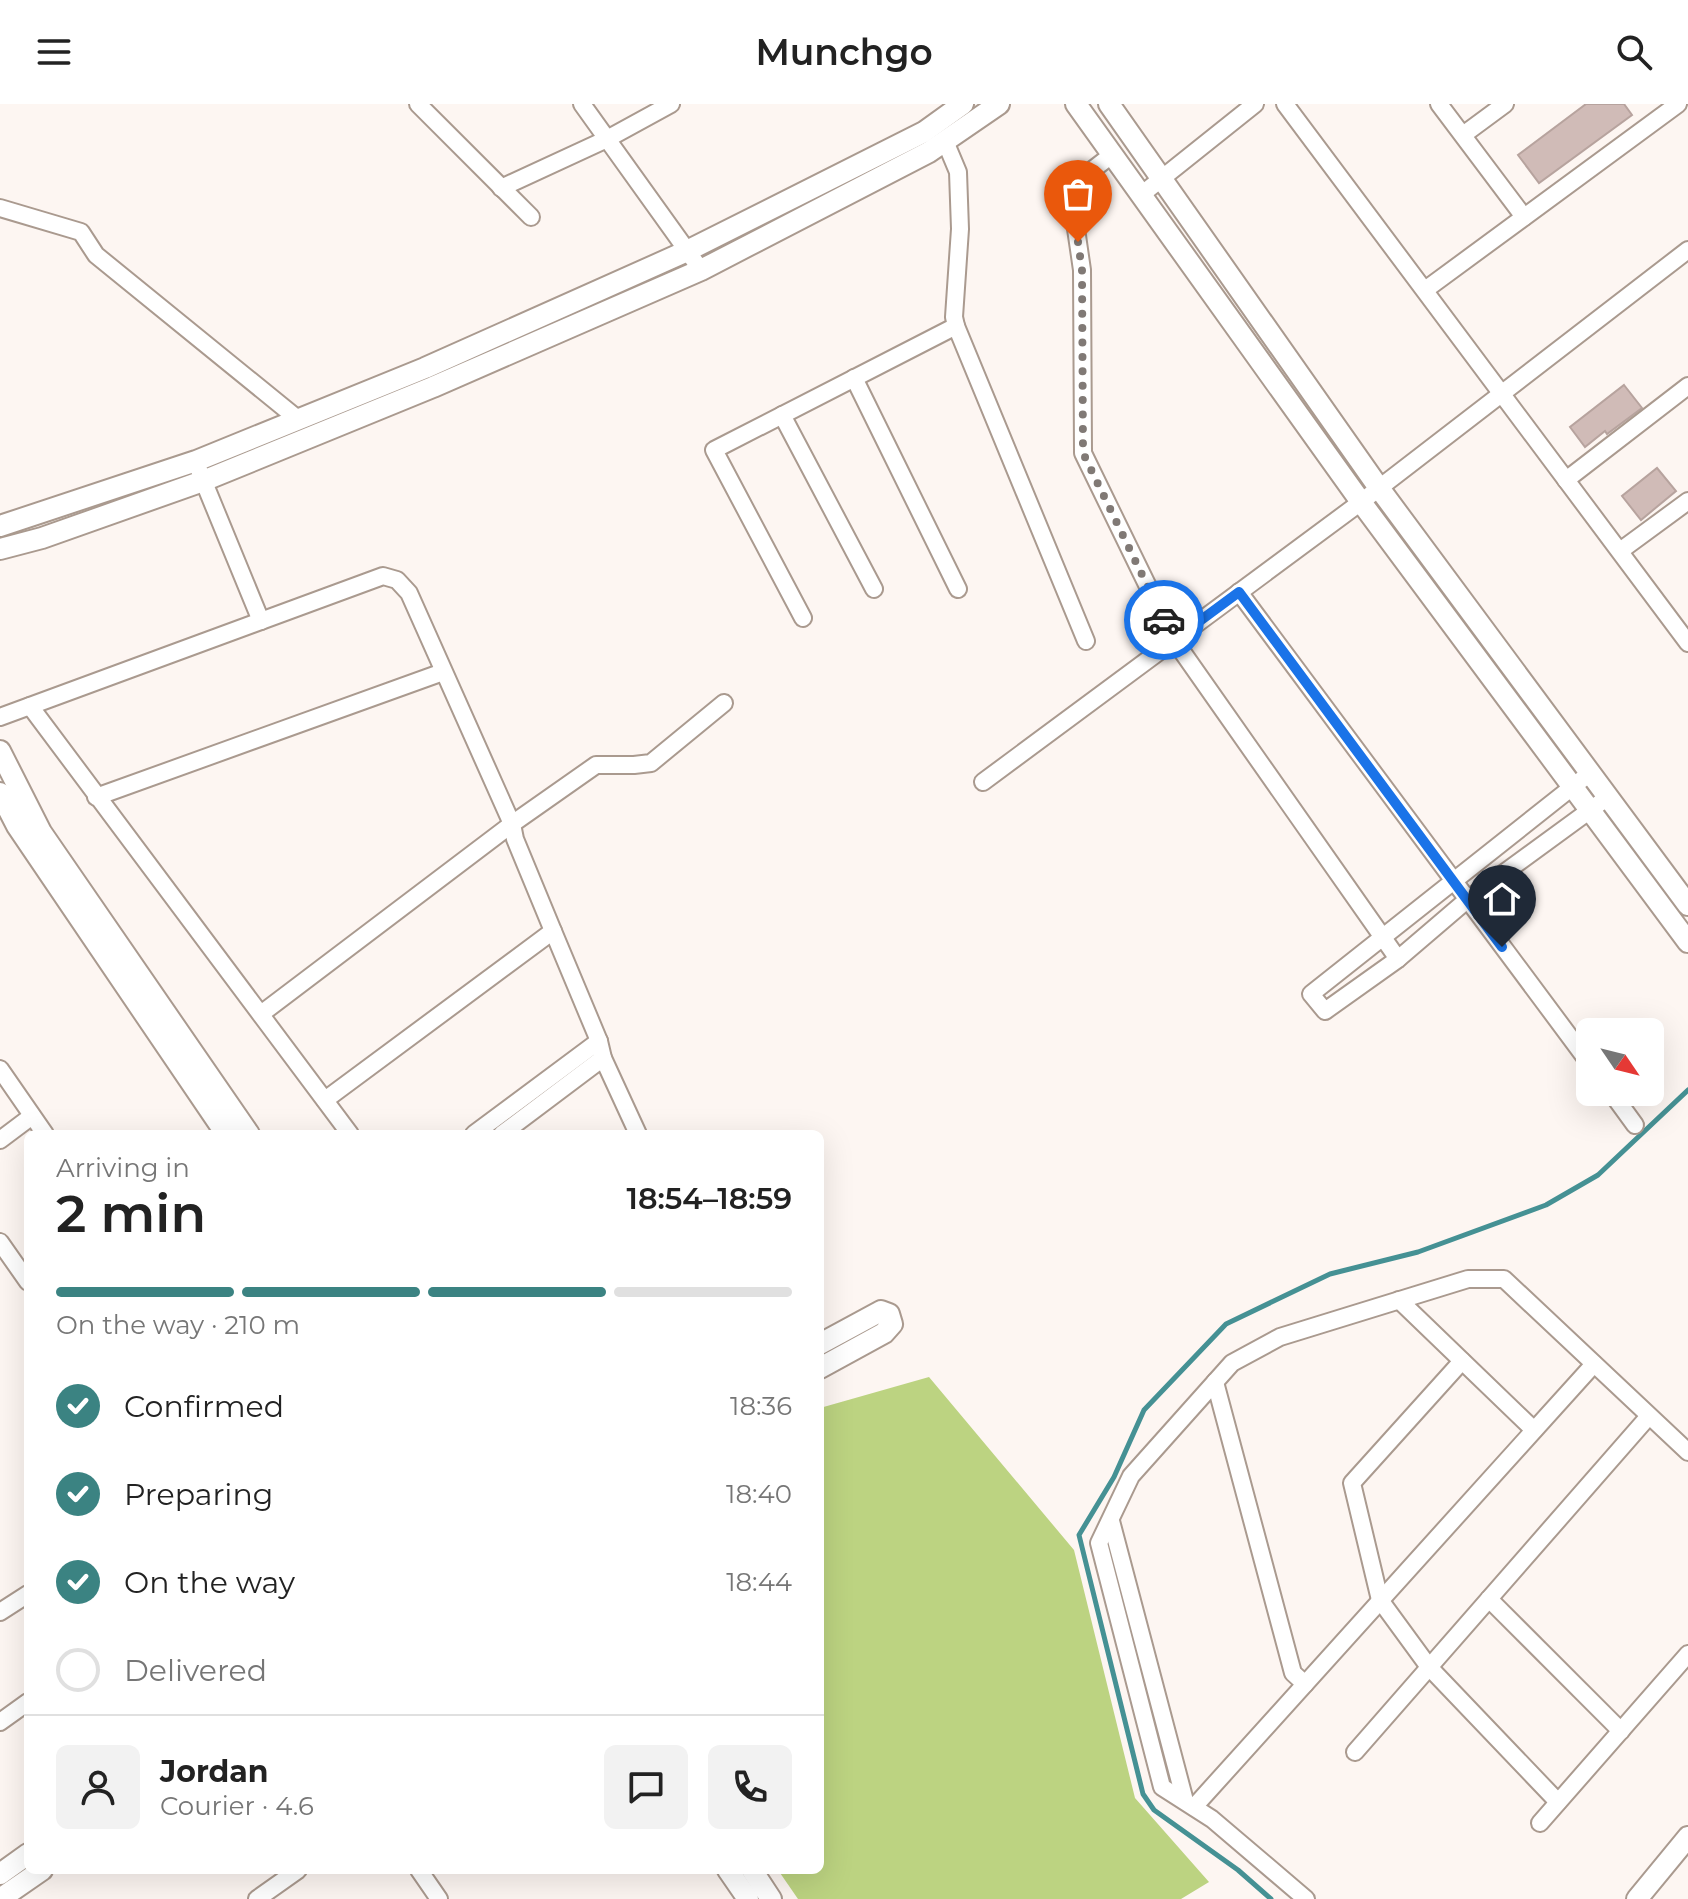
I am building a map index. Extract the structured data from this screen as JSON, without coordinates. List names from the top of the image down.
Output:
{
  "north": "bottom right",
  "page": {
    "header": "Munchgo",
    "heading": ["2 min", "Arriving in", "18:54–18:59"],
    "panel": ["Jordan", "Courier · 4.6"],
    "bar": "On the way · 210 m",
    "list": [
      ["Confirmed", "18:36"],
      ["Preparing", "18:40"],
      ["On the way", "18:44"],
      "Delivered"
    ]
  }
}
